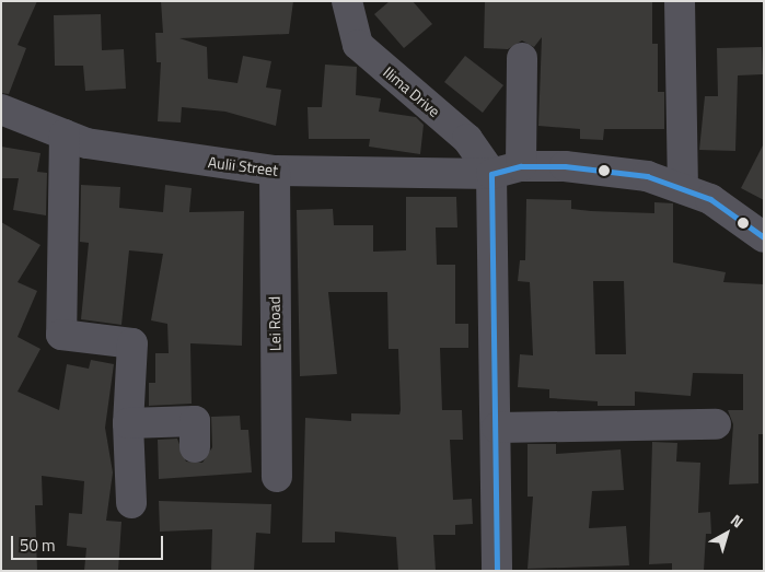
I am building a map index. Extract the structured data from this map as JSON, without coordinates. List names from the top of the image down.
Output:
{
  "streets": {
    "street": ["Ilima Drive", "Aulii Street", "Lei Road"]
  },
  "crossings": [
    ["Ilima Drive", "Aulii Street"],
    ["Aulii Street", "Lei Road"]
  ],
  "scale_bar": "50 m",
  "north": "top right"
}
